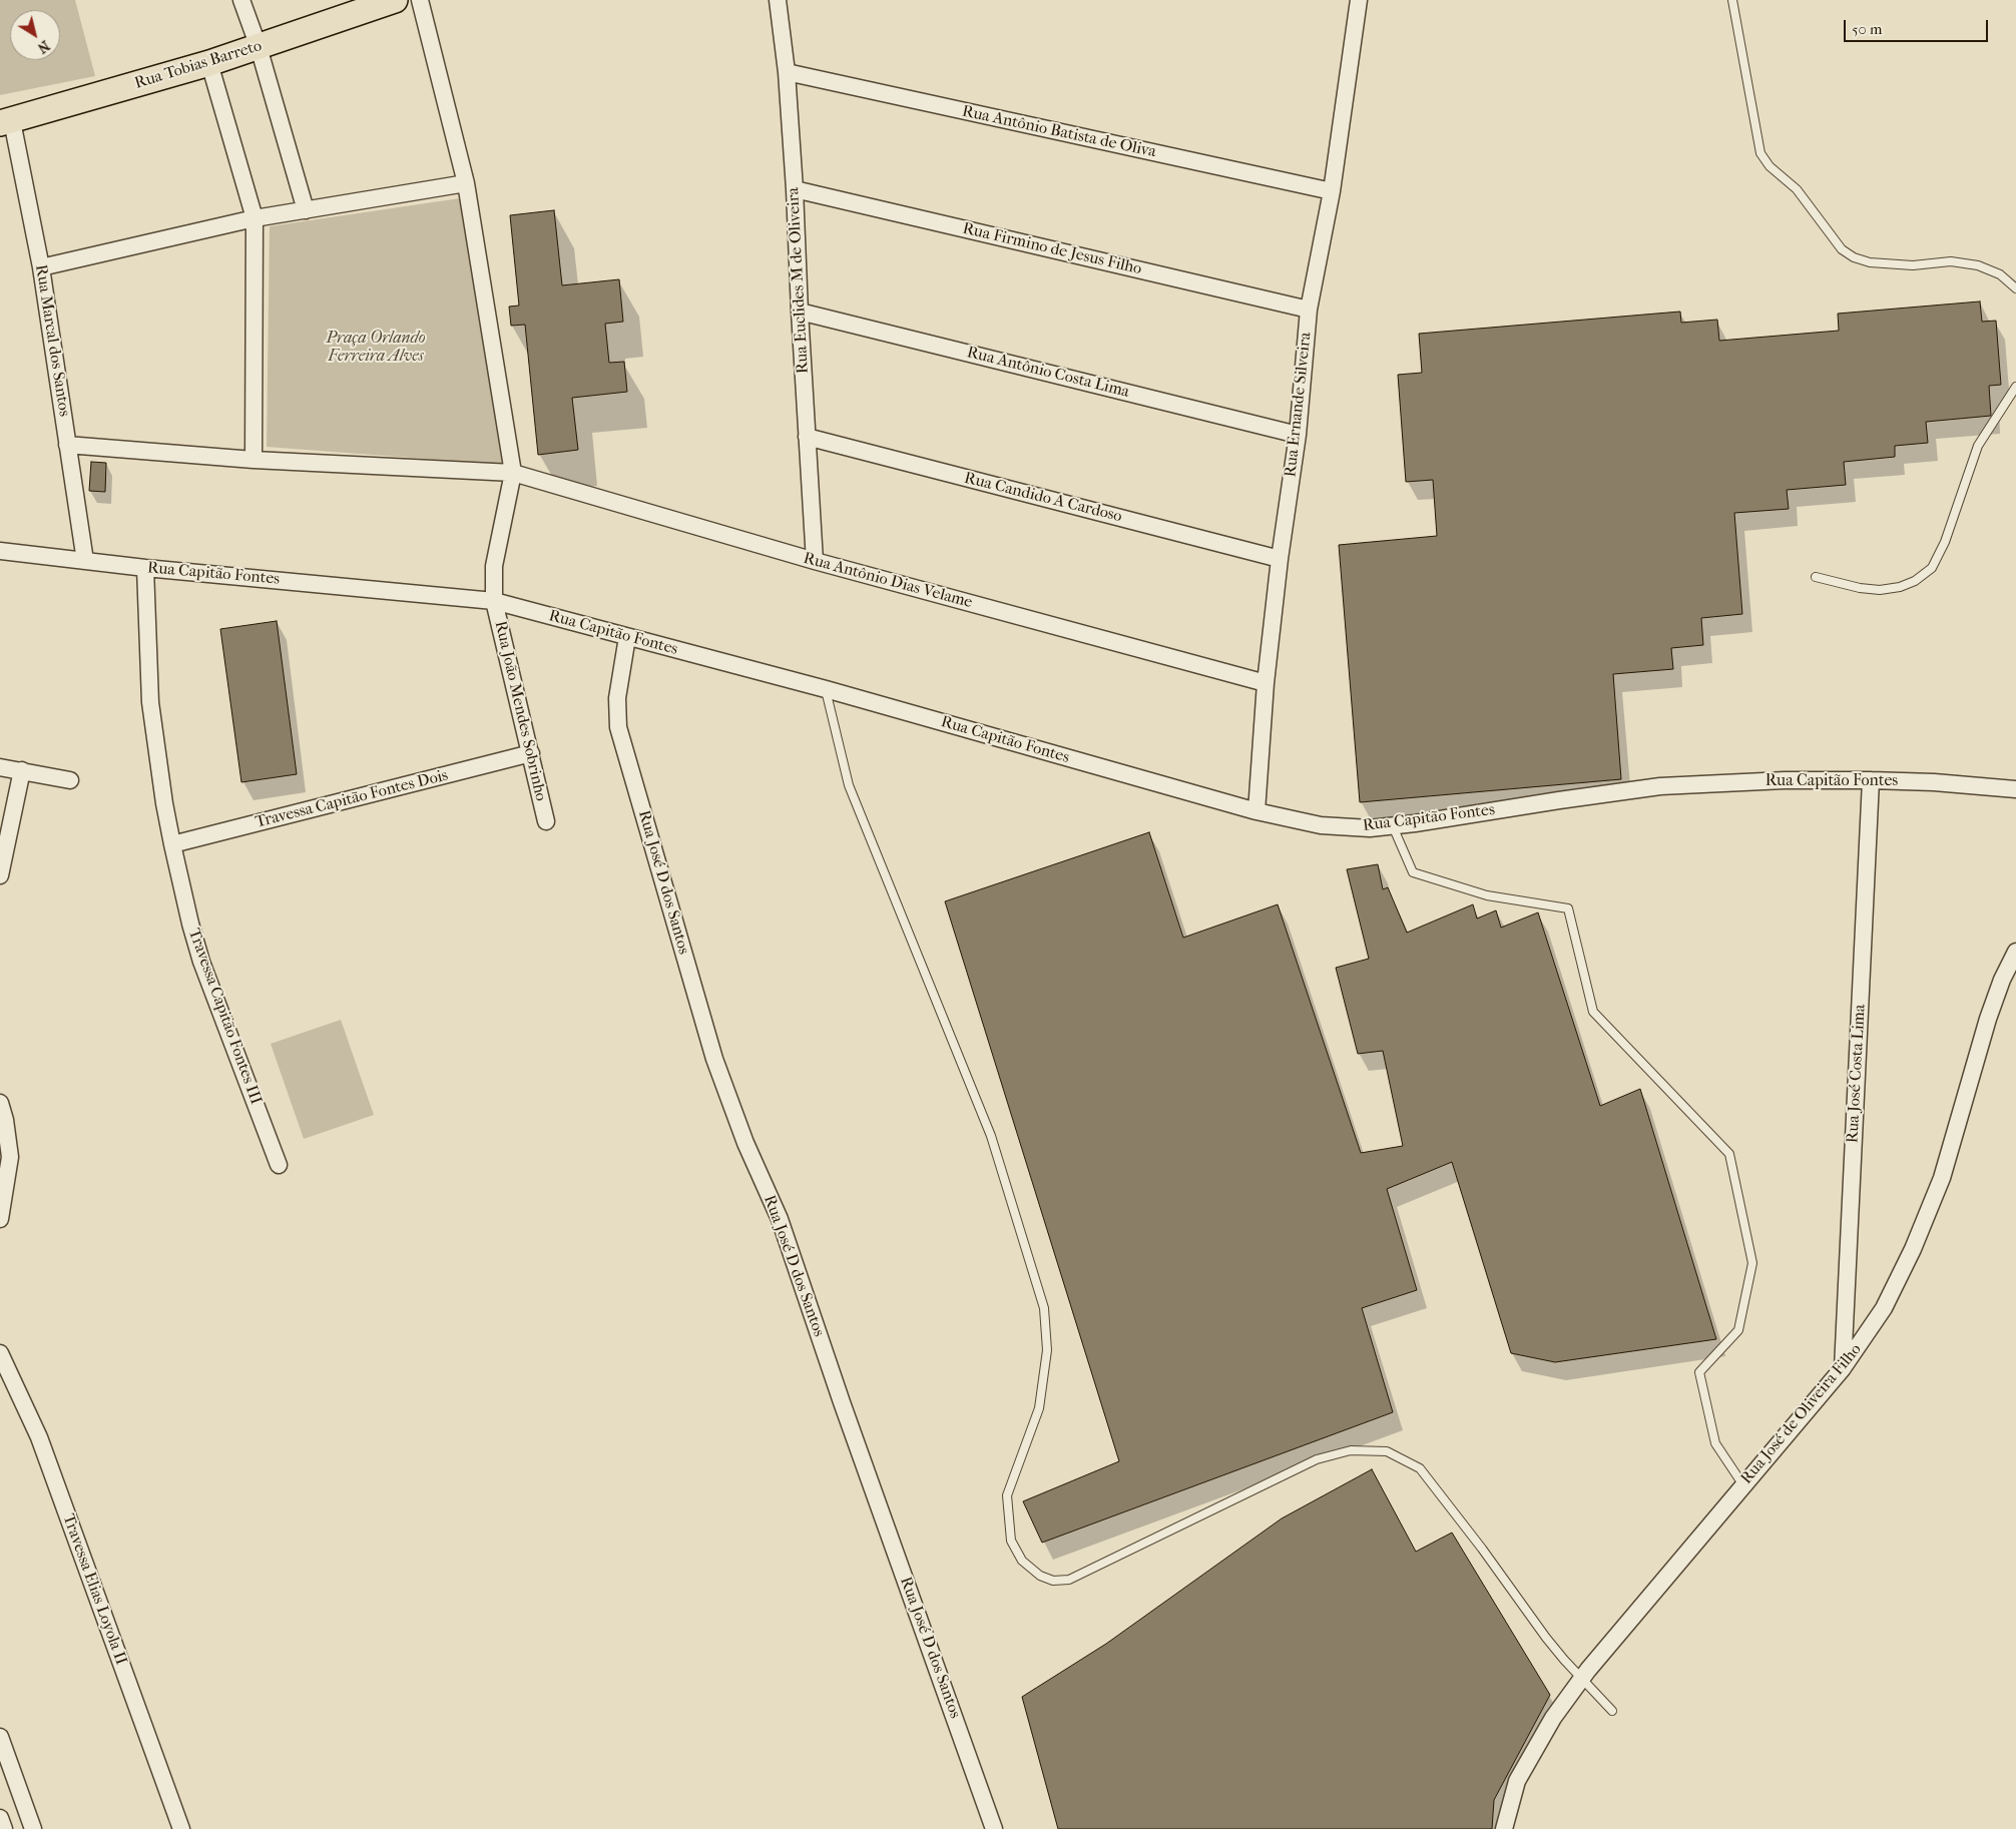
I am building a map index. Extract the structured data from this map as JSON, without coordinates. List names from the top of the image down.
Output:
{
  "streets": {
    "main road": ["Rua Tobias Barreto"],
    "street": [
      "Rua Antônio Batista de Oliva",
      "Rua Firmino de Jesus Filho",
      "Rua Euclides M de Oliveira",
      "Rua Marcal dos Santos",
      "Rua Antônio Costa Lima",
      "Rua Ernande Silveira",
      "Rua Candido A Cardoso",
      "Rua Capitão Fontes",
      "Rua Antônio Dias Velame",
      "Rua João Mendes Sobrinho",
      "Travessa Capitão Fontes Dois",
      "Rua José D dos Santos",
      "Travessa Capitão Fontes III",
      "Rua José Costa Lima",
      "Rua José de Oliveira Filho",
      "Travessa Elias Loyola II"
    ]
  },
  "crossings": [
    ["Rua Tobias Barreto", "Rua Marcal dos Santos"],
    ["Rua Antônio Batista de Oliva", "Rua Euclides M de Oliveira"],
    ["Rua Antônio Batista de Oliva", "Rua Ernande Silveira"],
    ["Rua Firmino de Jesus Filho", "Rua Euclides M de Oliveira"],
    ["Rua Firmino de Jesus Filho", "Rua Ernande Silveira"],
    ["Rua Euclides M de Oliveira", "Rua Antônio Costa Lima"],
    ["Rua Euclides M de Oliveira", "Rua Candido A Cardoso"],
    ["Rua Euclides M de Oliveira", "Rua Antônio Dias Velame"],
    ["Rua Marcal dos Santos", "Rua Capitão Fontes"],
    ["Rua Antônio Costa Lima", "Rua Ernande Silveira"],
    ["Rua Ernande Silveira", "Rua Candido A Cardoso"],
    ["Rua Ernande Silveira", "Rua Capitão Fontes"],
    ["Rua Ernande Silveira", "Rua Antônio Dias Velame"],
    ["Rua Capitão Fontes", "Rua João Mendes Sobrinho"],
    ["Rua Capitão Fontes", "Rua José D dos Santos"],
    ["Rua Capitão Fontes", "Travessa Capitão Fontes III"],
    ["Rua Capitão Fontes", "Rua José Costa Lima"],
    ["Rua Antônio Dias Velame", "Rua João Mendes Sobrinho"],
    ["Rua João Mendes Sobrinho", "Travessa Capitão Fontes Dois"],
    ["Travessa Capitão Fontes Dois", "Travessa Capitão Fontes III"],
    ["Rua José Costa Lima", "Rua José de Oliveira Filho"]
  ],
  "parks": ["Praça Orlando Ferreira Alves"],
  "scale_bar": "50 m",
  "north": "bottom right"
}
